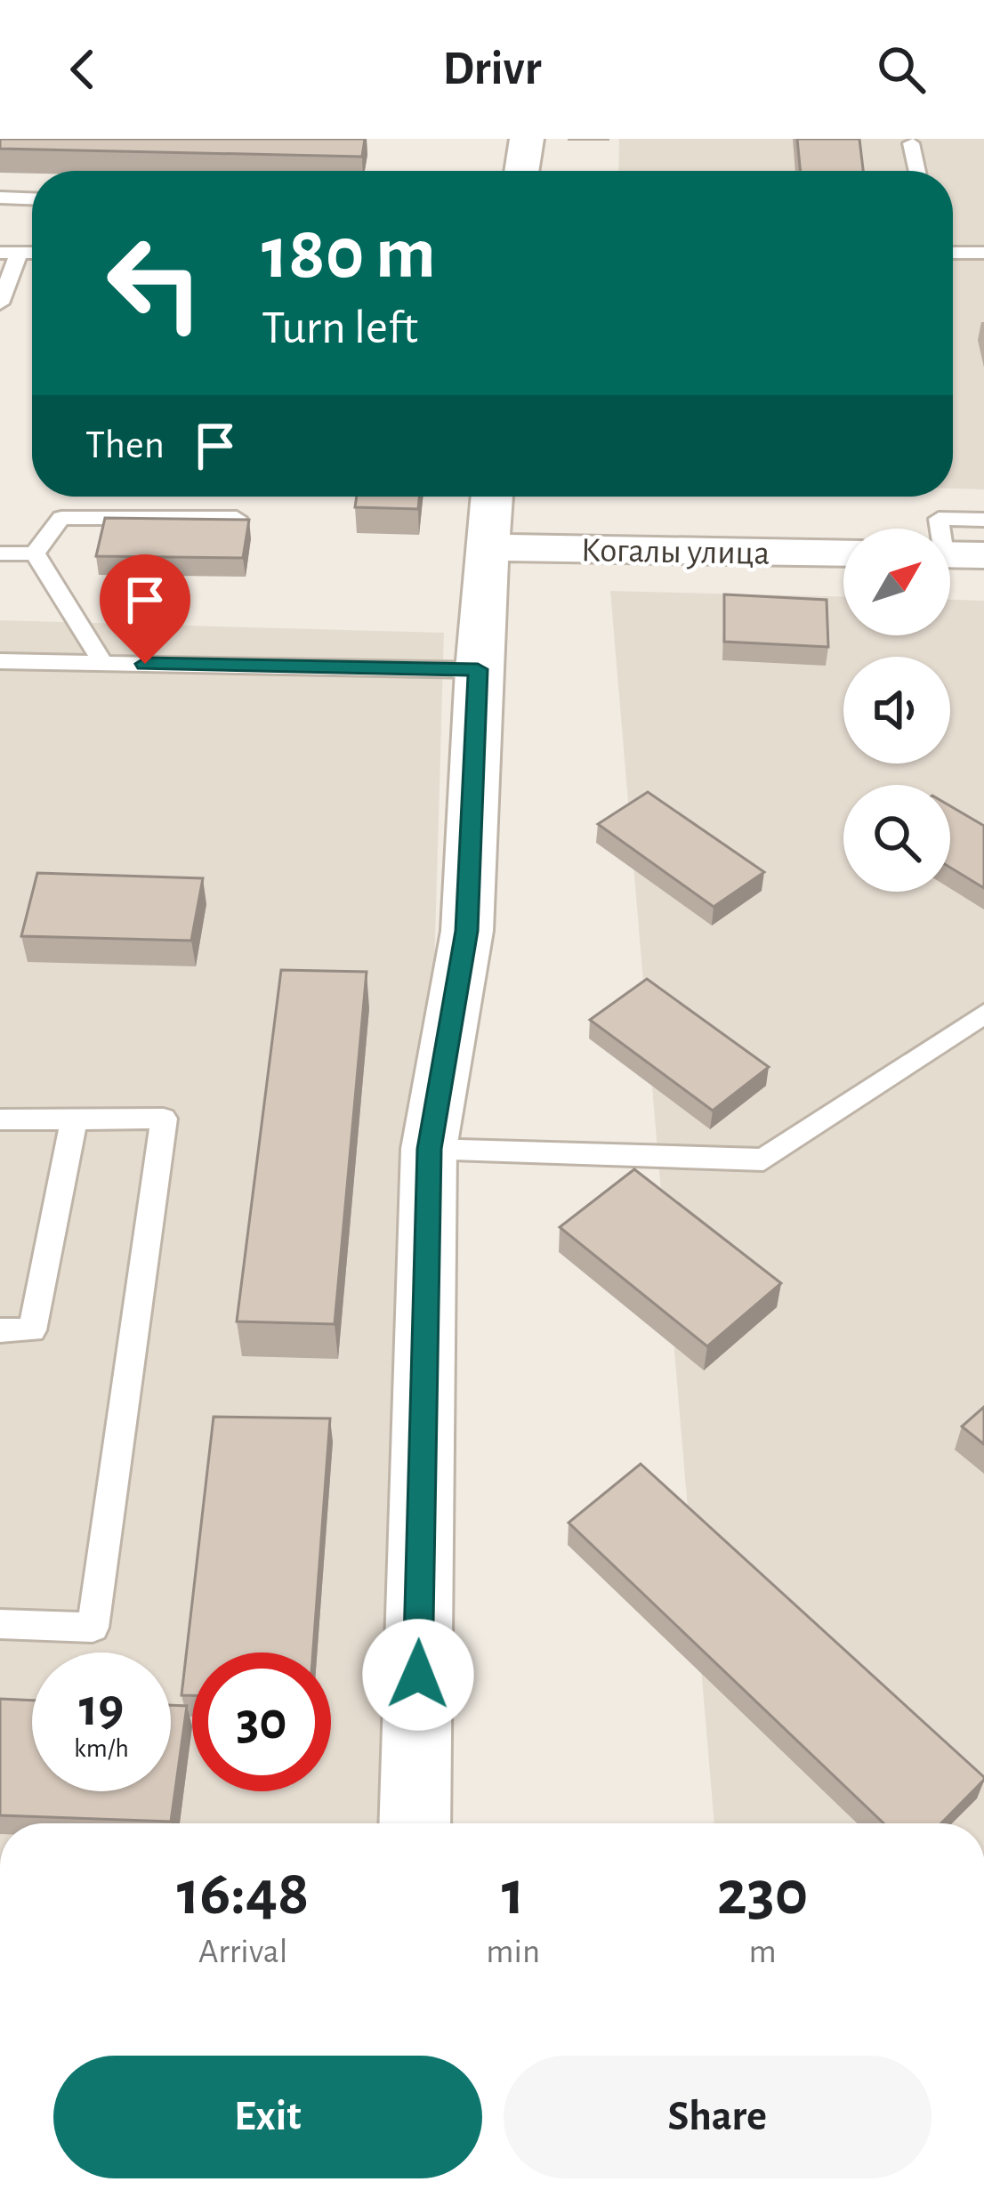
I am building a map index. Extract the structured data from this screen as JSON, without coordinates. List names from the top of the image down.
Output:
{
  "streets": {
    "street": ["Когалы улица"]
  },
  "north": "top right",
  "page": {
    "header": "Drivr",
    "turn": ["180 m", "Turn left"],
    "then": "Then",
    "speed": "19 km/h",
    "limit": "30",
    "eta": [
      "16:48",
      "Arrival",
      "1",
      "min",
      "230",
      "m"
    ],
    "buttons": ["Exit", "Share"]
  }
}
